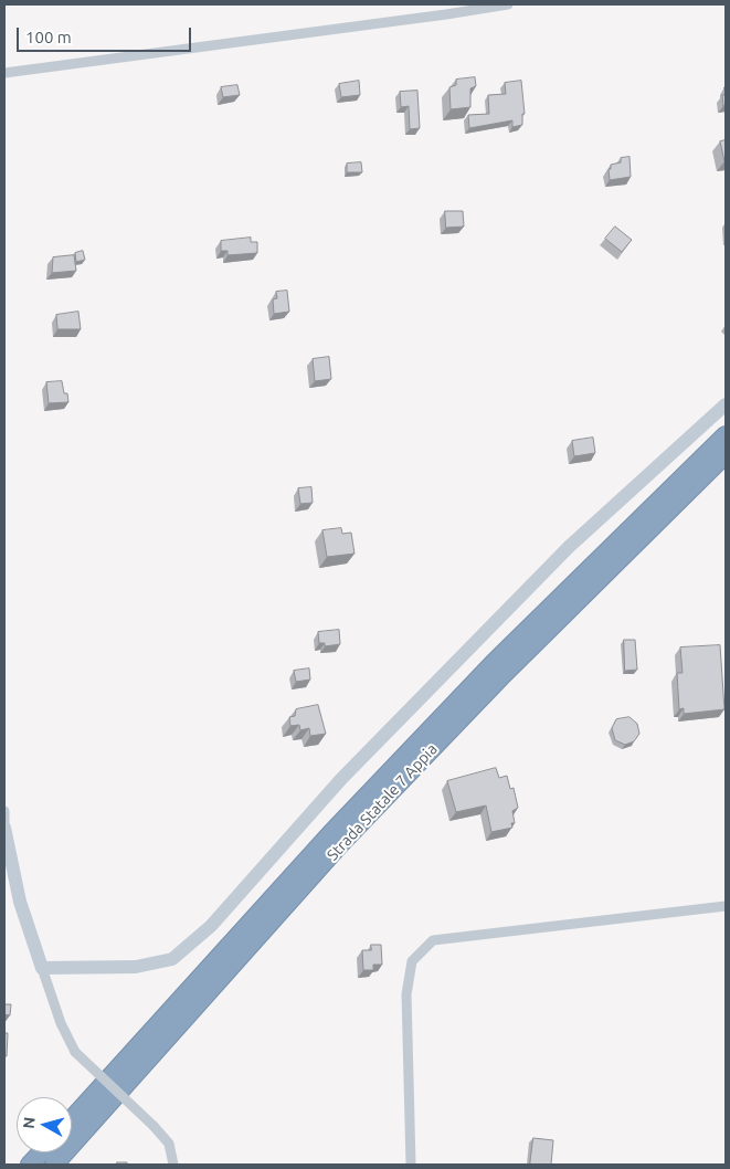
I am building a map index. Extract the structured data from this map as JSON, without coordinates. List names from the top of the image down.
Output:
{
  "streets": {
    "highway": ["Strada Statale 7 Appia"]
  },
  "scale_bar": "100 m",
  "north": "left"
}
